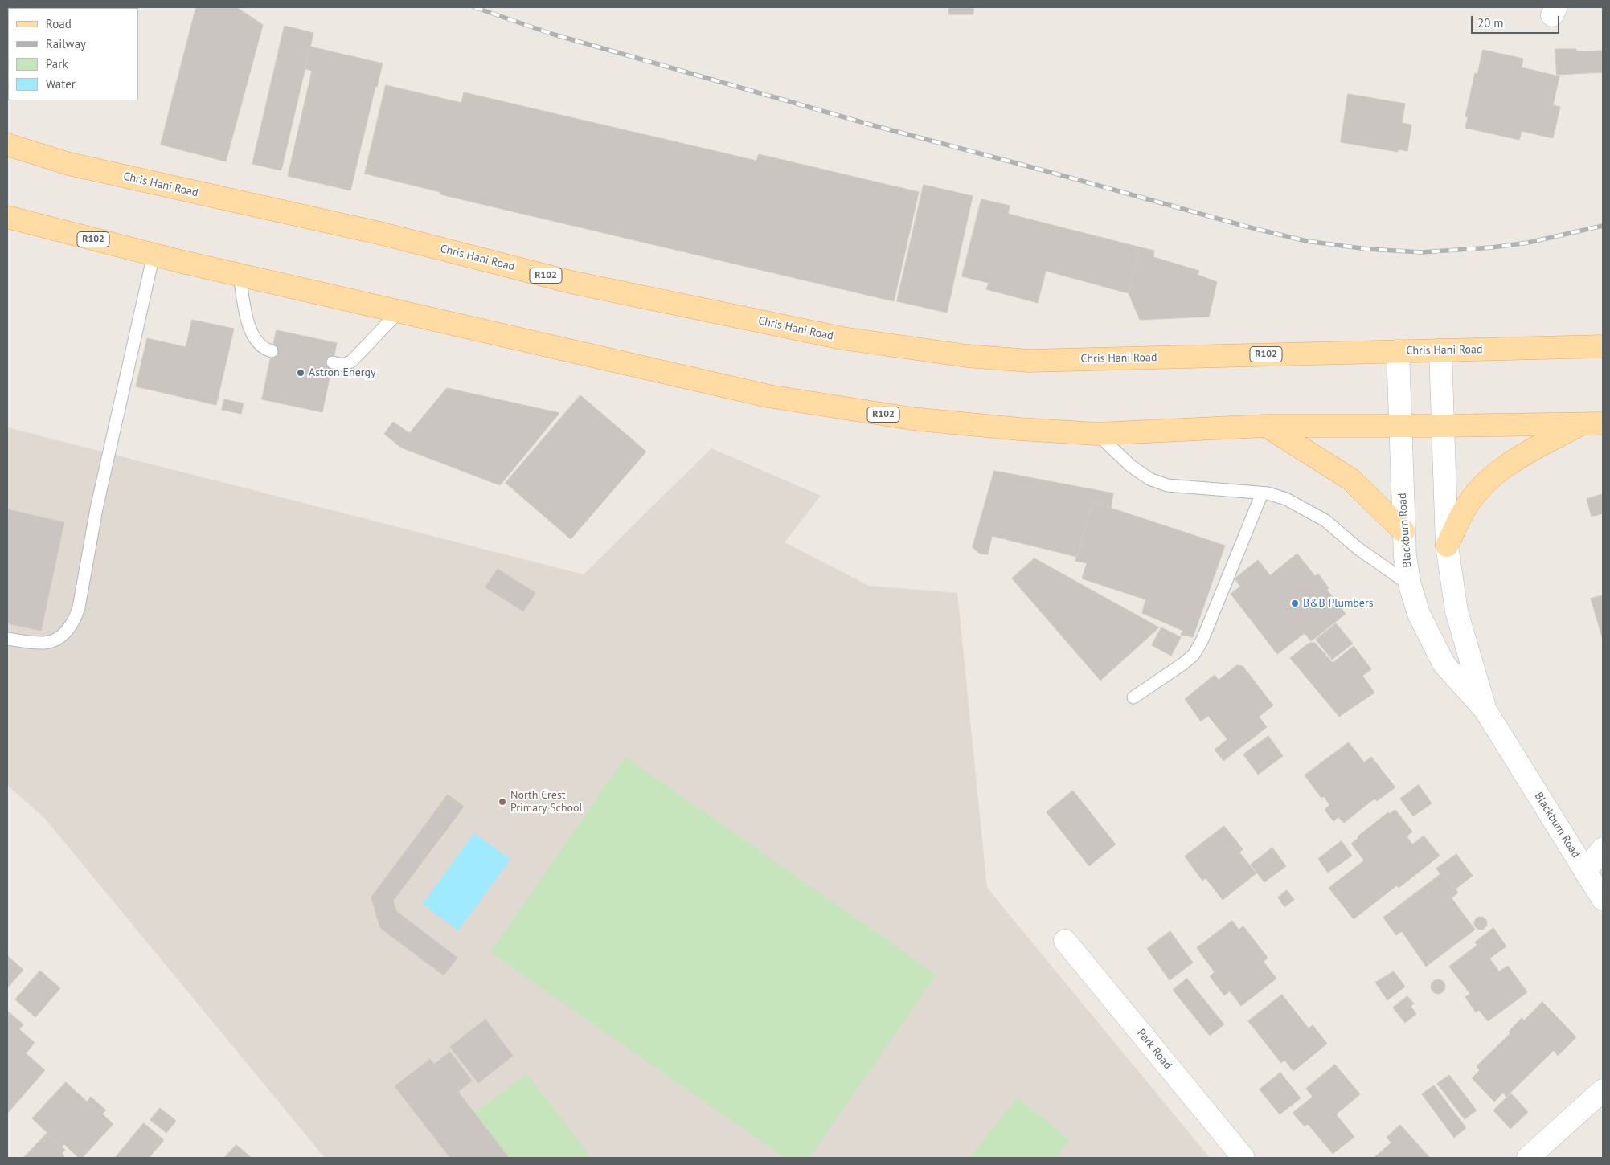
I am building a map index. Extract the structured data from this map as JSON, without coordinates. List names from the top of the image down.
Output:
{
  "streets": {
    "main road": ["Chris Hani Road", "R102"],
    "street": ["Blackburn Road", "Park Road"]
  },
  "crossings": [
    ["Chris Hani Road", "Blackburn Road"],
    ["R102", "Blackburn Road"]
  ],
  "places": ["Astron Energy", "B&B Plumbers", "North Crest Primary School"],
  "legend": [
    "Road",
    "Railway",
    "Park",
    "Water"
  ],
  "scale_bar": "20 m"
}
